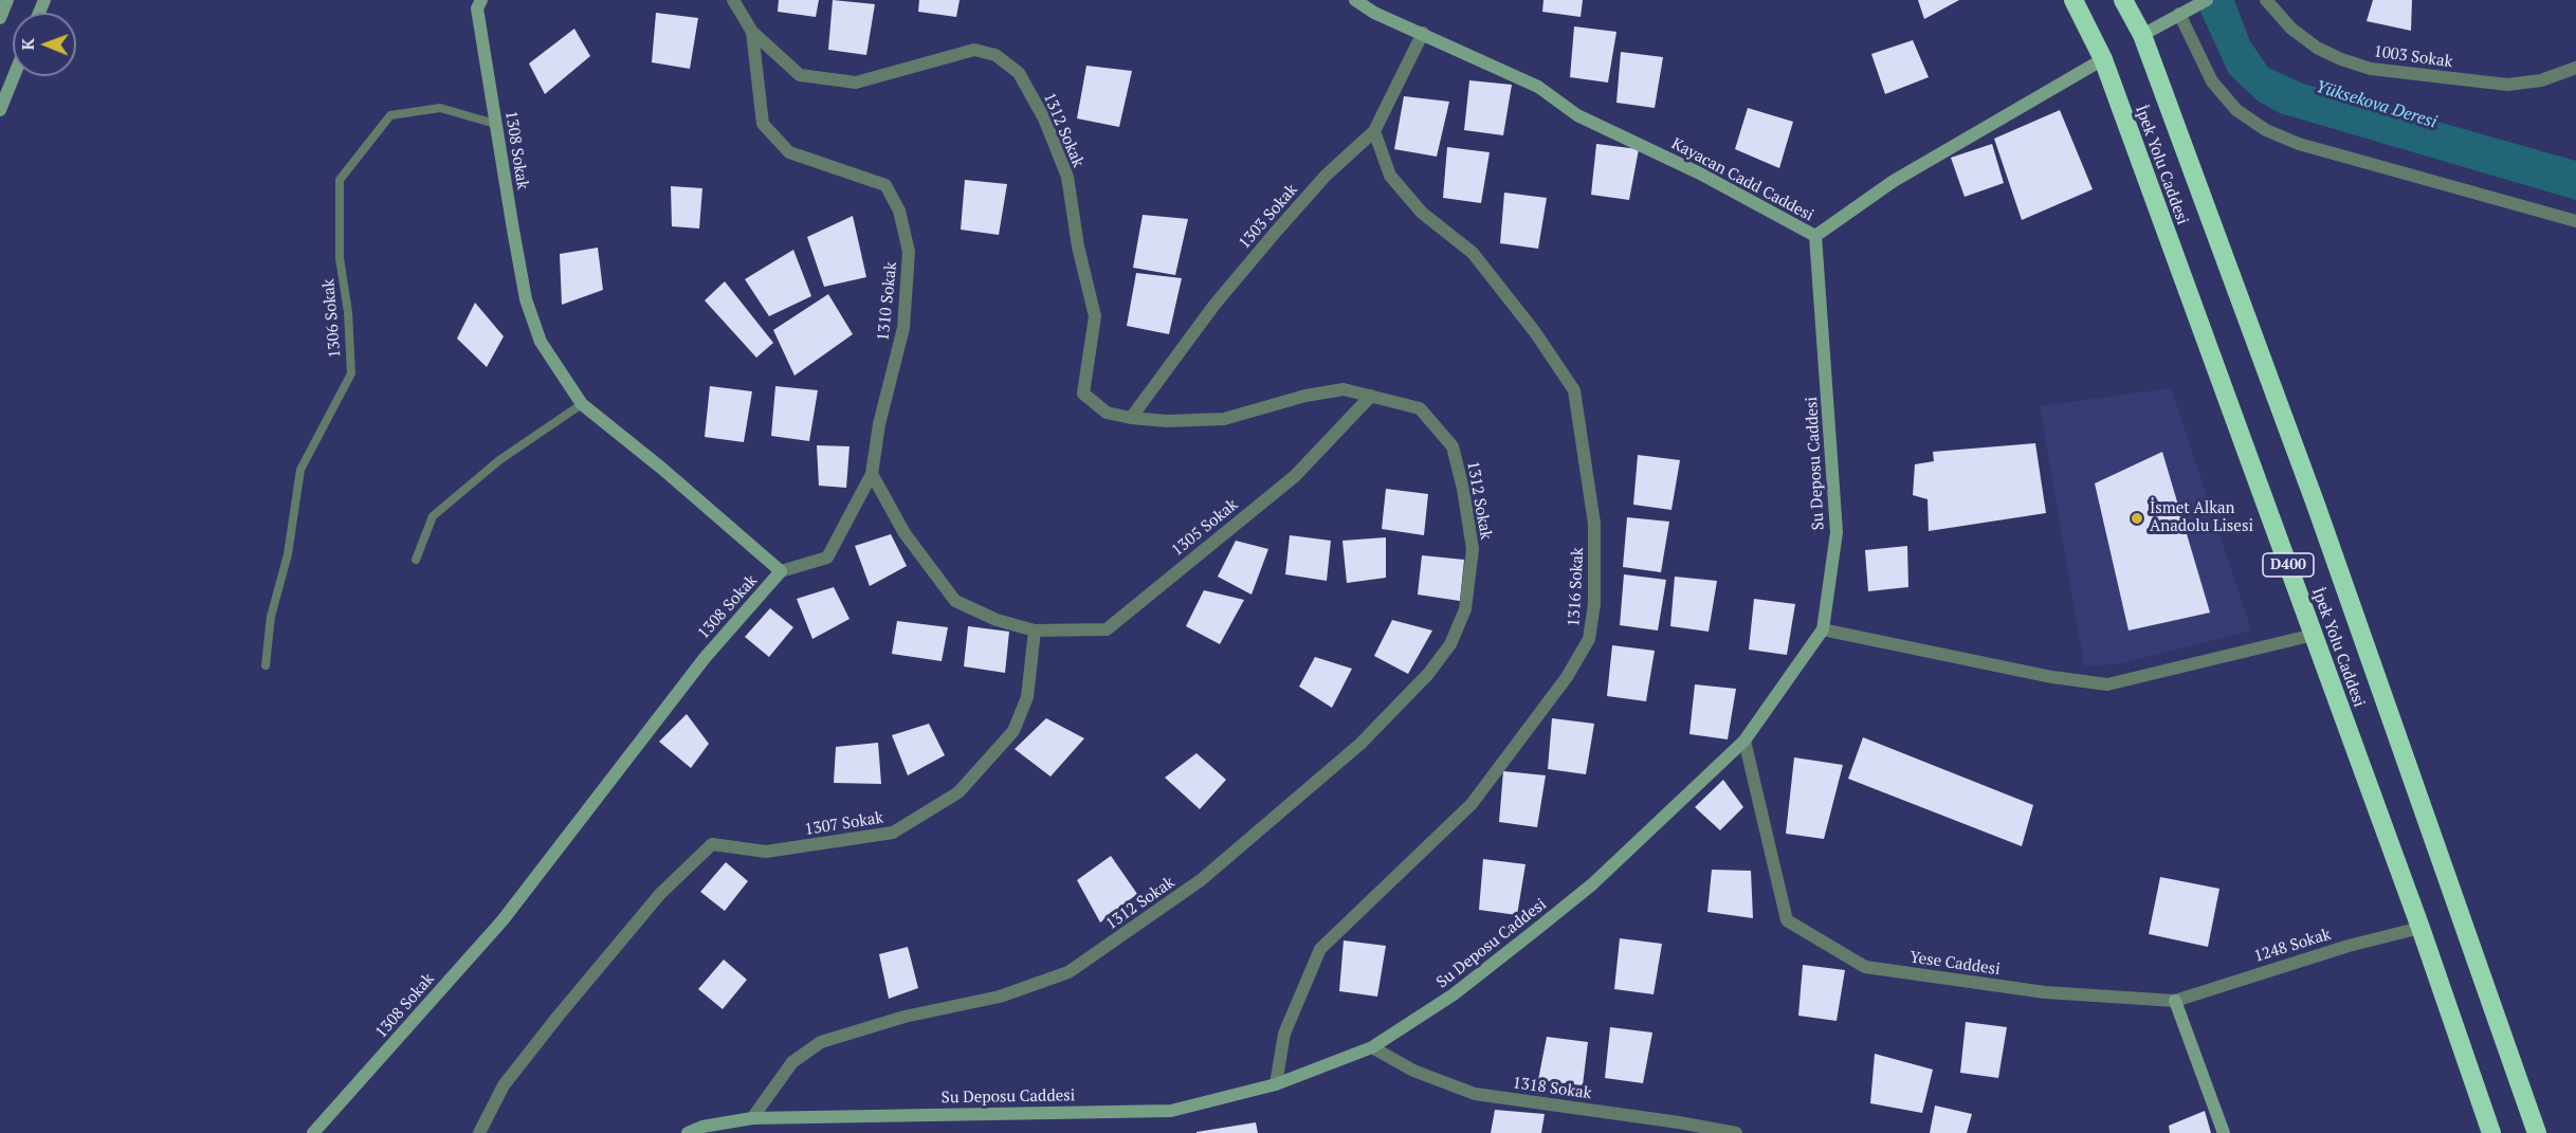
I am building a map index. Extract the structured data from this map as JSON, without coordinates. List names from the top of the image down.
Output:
{
  "streets": {
    "highway": ["İpek Yolu Caddesi", "D400"],
    "street": [
      "1003 Sokak",
      "1312 Sokak",
      "1308 Sokak",
      "Kayacan Cadd Caddesi",
      "1303 Sokak",
      "1310 Sokak",
      "Su Deposu Caddesi",
      "1305 Sokak",
      "1316 Sokak",
      "1307 Sokak",
      "1248 Sokak",
      "Yese Caddesi",
      "1318 Sokak"
    ],
    "lane": ["1306 Sokak"]
  },
  "crossings": [
    ["1312 Sokak", "1303 Sokak"],
    ["1312 Sokak", "1310 Sokak"],
    ["1312 Sokak", "Su Deposu Caddesi"],
    ["1312 Sokak", "1305 Sokak"],
    ["1308 Sokak", "1310 Sokak"],
    ["1308 Sokak", "1306 Sokak"],
    ["İpek Yolu Caddesi", "Kayacan Cadd Caddesi"],
    ["İpek Yolu Caddesi", "1248 Sokak"],
    ["Kayacan Cadd Caddesi", "1303 Sokak"],
    ["Kayacan Cadd Caddesi", "Su Deposu Caddesi"],
    ["1303 Sokak", "1316 Sokak"],
    ["Su Deposu Caddesi", "1316 Sokak"],
    ["Su Deposu Caddesi", "Yese Caddesi"],
    ["Su Deposu Caddesi", "1318 Sokak"],
    ["1305 Sokak", "1307 Sokak"],
    ["1248 Sokak", "Yese Caddesi"]
  ],
  "water": ["Yüksekova Deresi"],
  "places": ["İsmet Alkan Anadolu Lisesi"],
  "north": "left"
}
